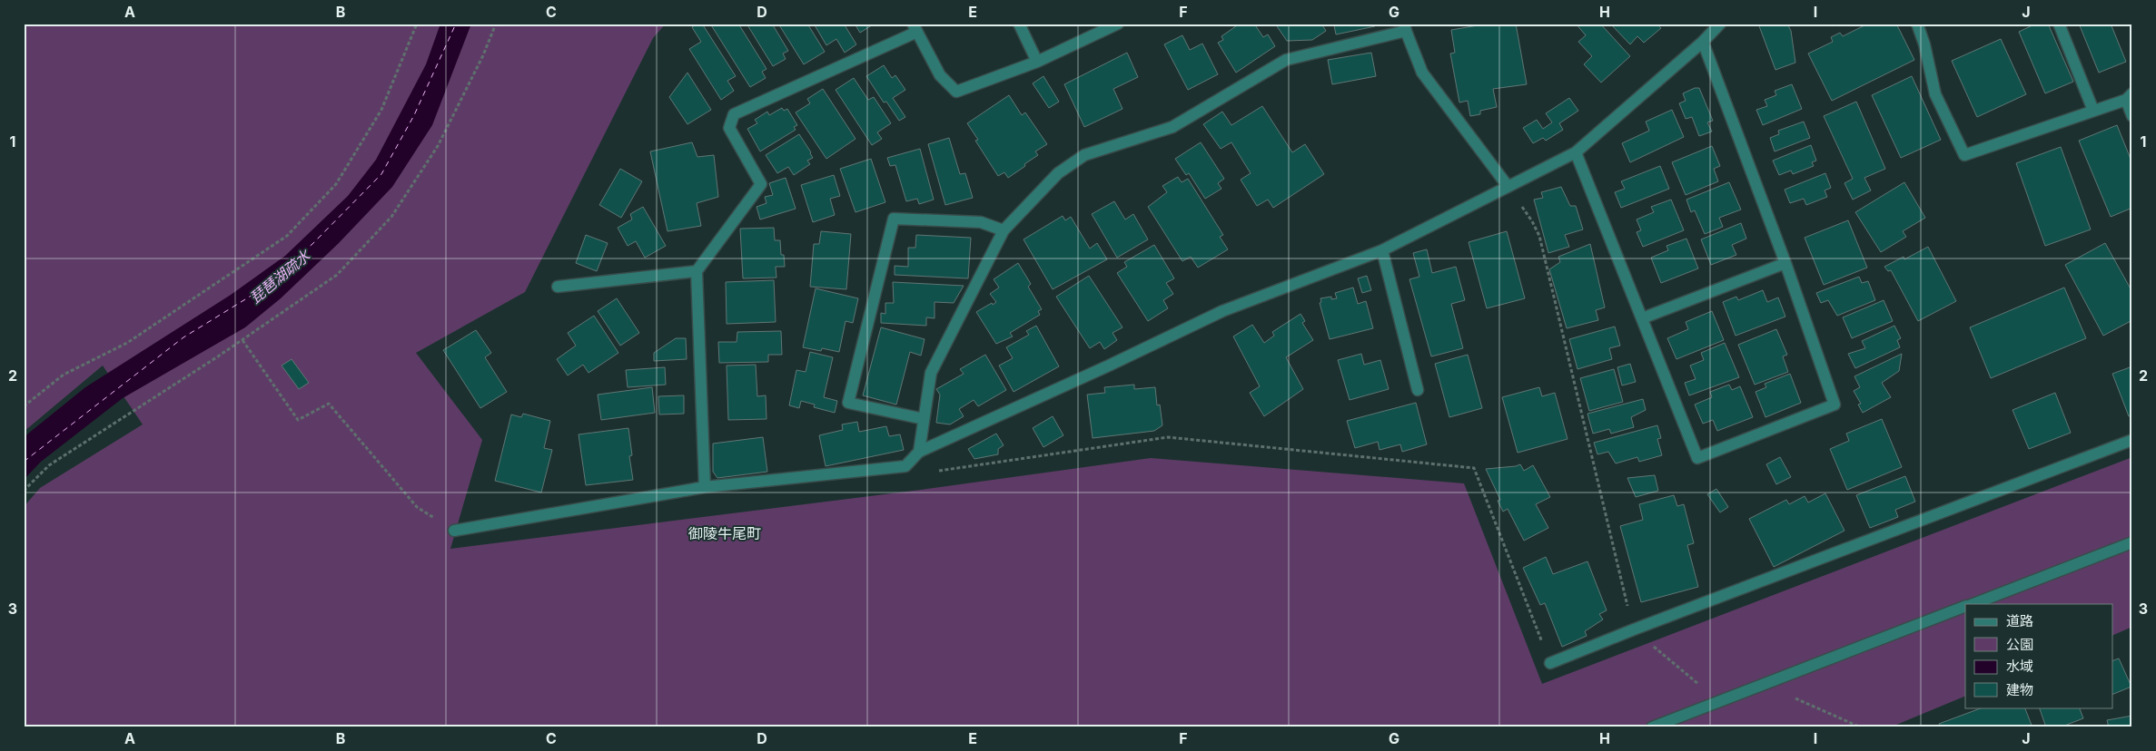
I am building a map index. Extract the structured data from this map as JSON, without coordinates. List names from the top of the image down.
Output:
{
  "districts": ["御陵牛尾町"],
  "water": ["琵琶湖疏水"],
  "legend": [
    "道路",
    "公園",
    "水域",
    "建物"
  ],
  "grid": {
    "columns": [
      "A",
      "B",
      "C",
      "D",
      "E",
      "F",
      "G",
      "H",
      "I",
      "J"
    ],
    "rows": ["1", "2", "3"]
  }
}
